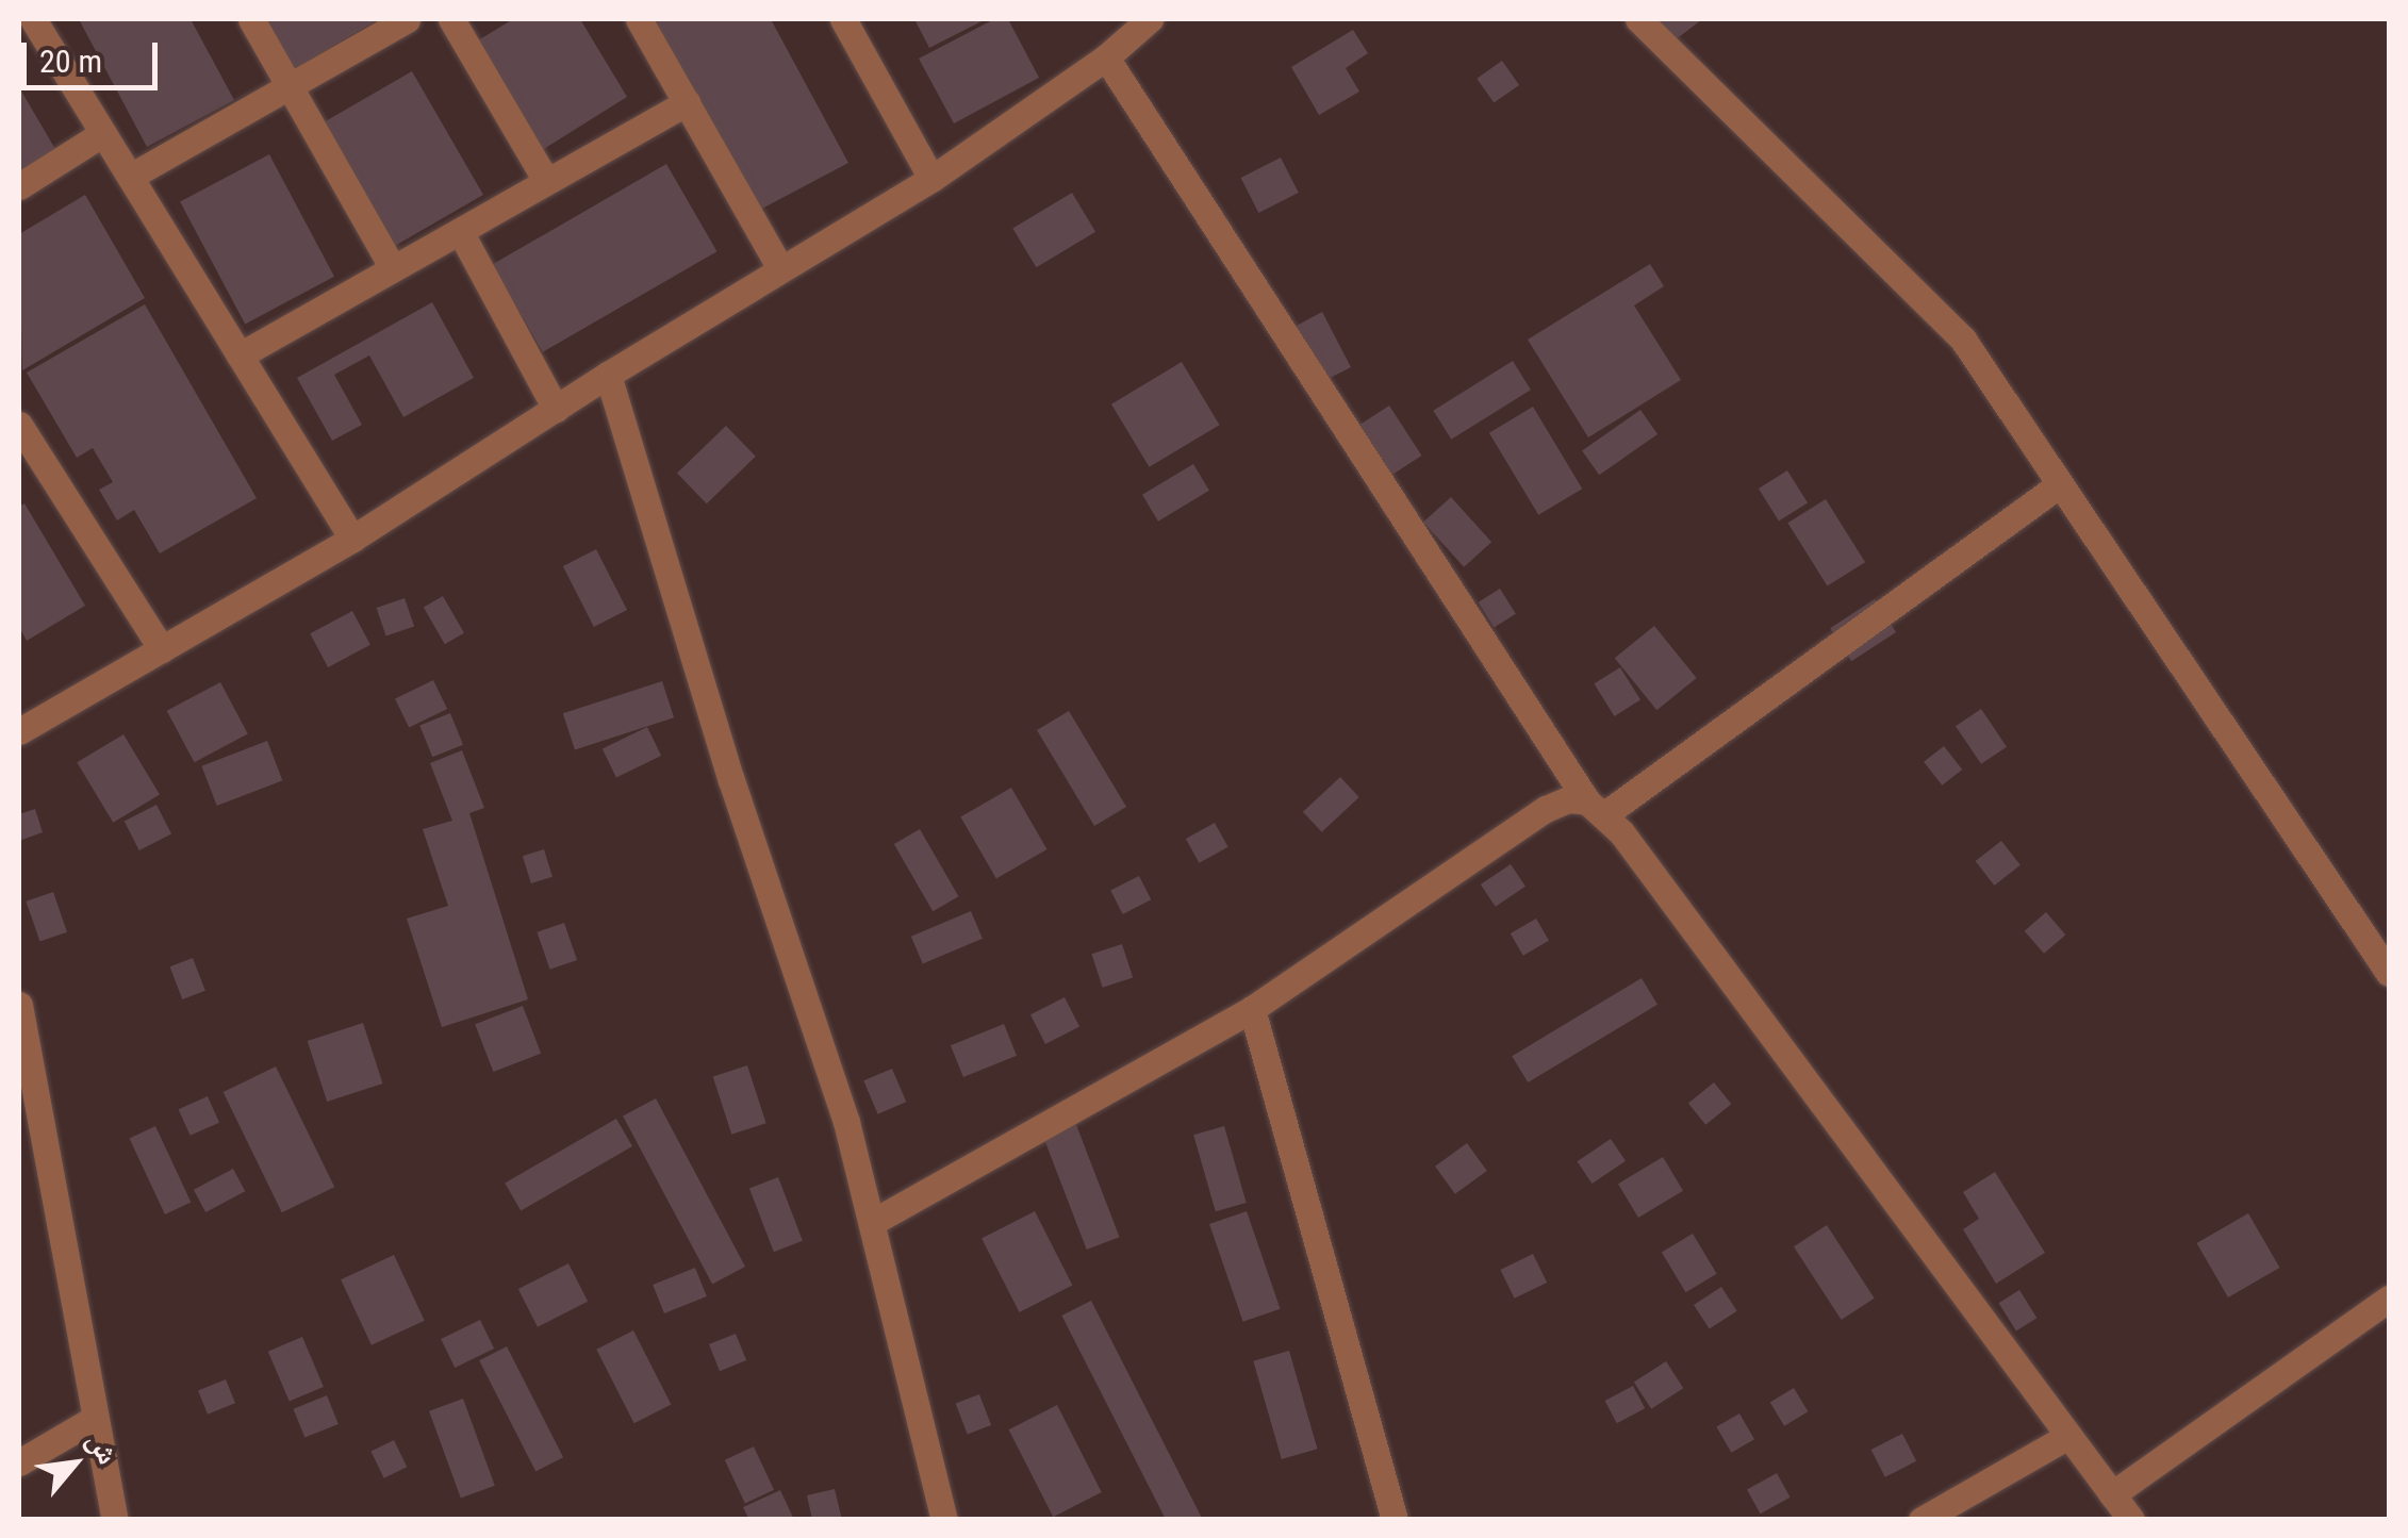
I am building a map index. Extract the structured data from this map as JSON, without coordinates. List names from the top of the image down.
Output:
{
  "scale_bar": "20 m",
  "north": "top right"
}
